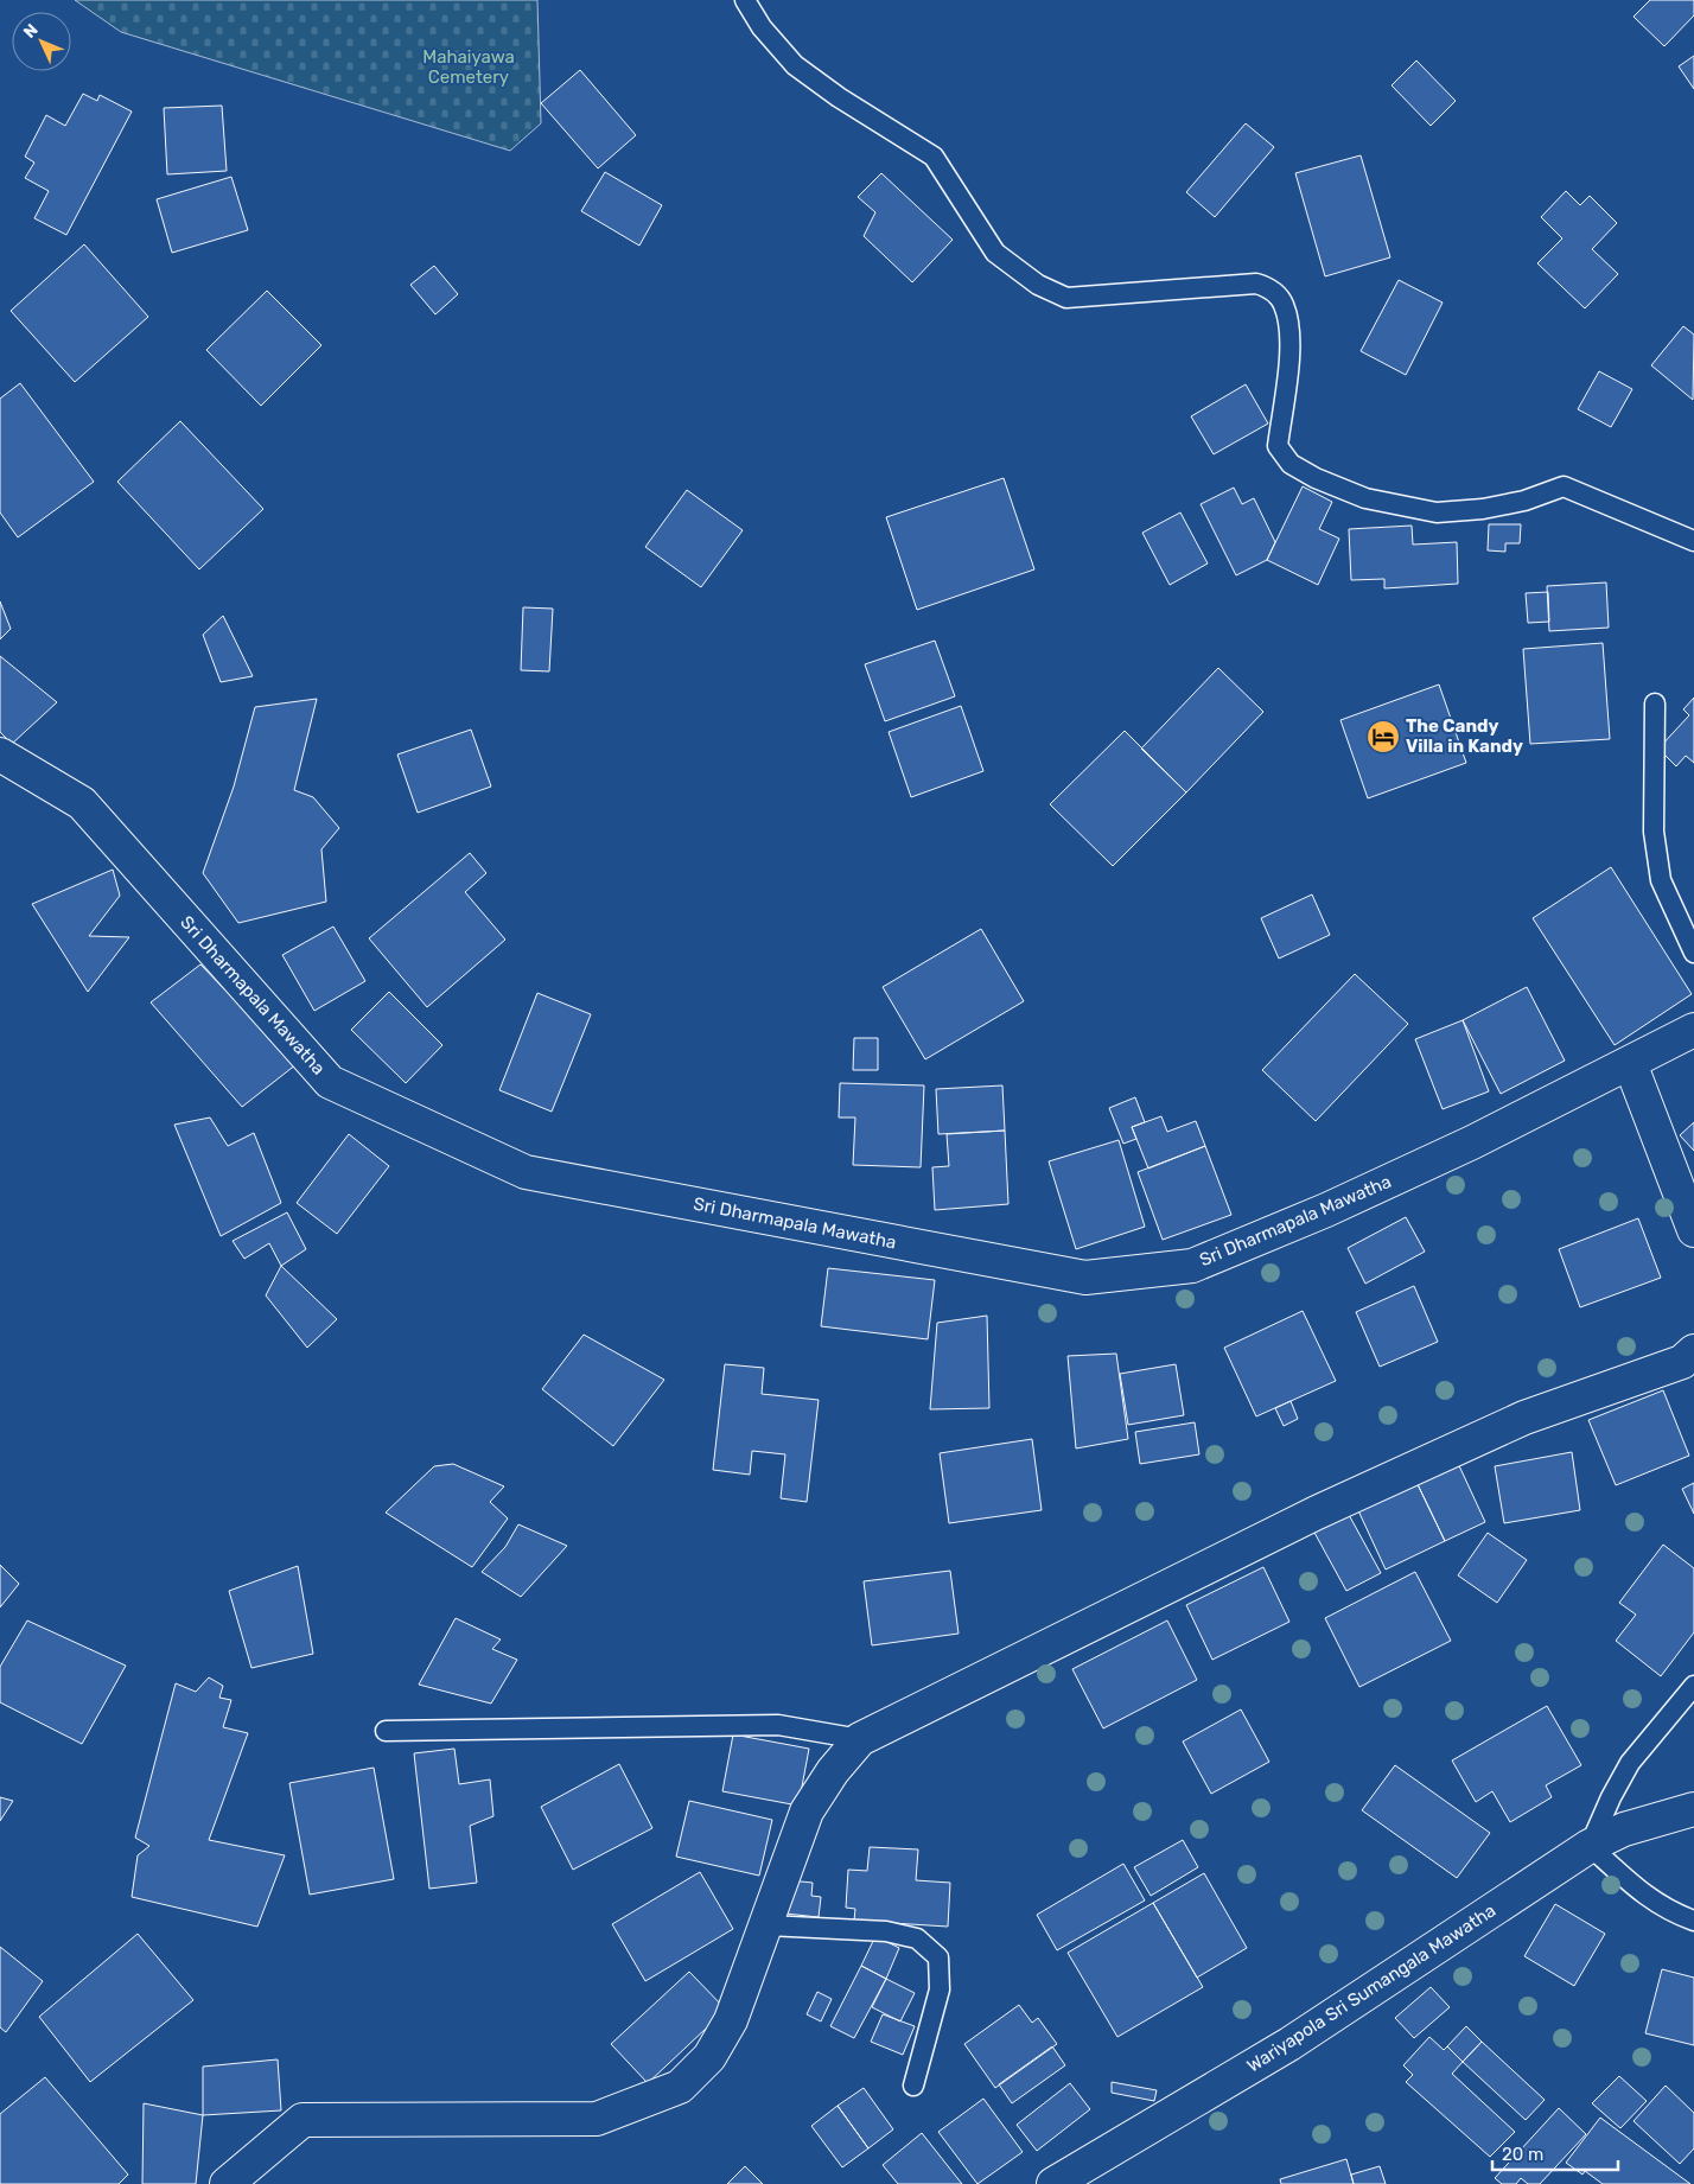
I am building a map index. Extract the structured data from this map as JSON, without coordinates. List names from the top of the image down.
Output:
{
  "streets": {
    "street": ["Sri Dharmapala Mawatha", "Wariyapola Sri Sumangala Mawatha"]
  },
  "parks": ["Mahaiyawa Cemetery"],
  "places": {
    "hotel": ["The Candy Villa in Kandy"]
  },
  "scale_bar": "20 m",
  "north": "top left"
}
